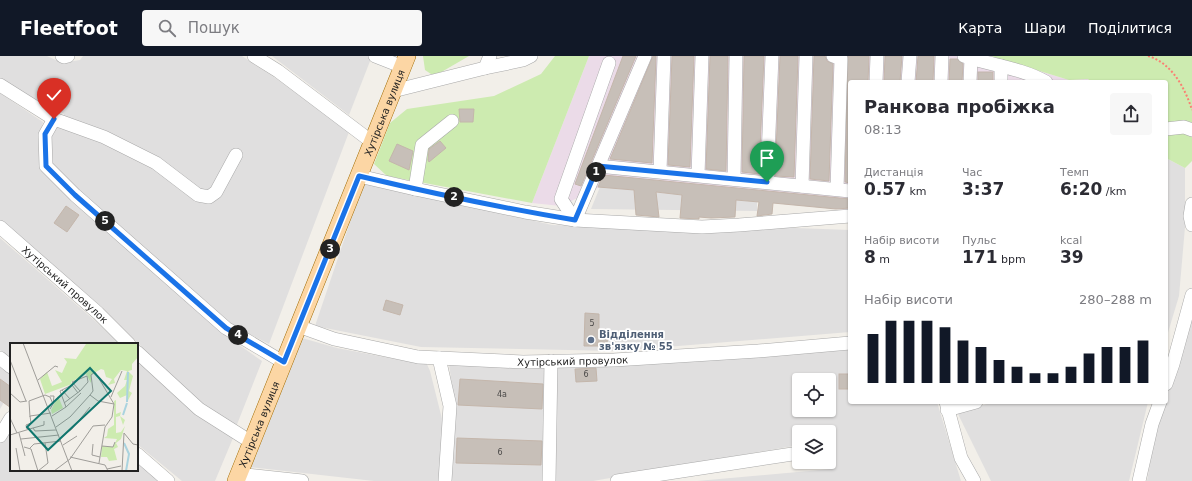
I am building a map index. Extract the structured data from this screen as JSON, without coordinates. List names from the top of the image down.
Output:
{
  "streets": {
    "main road": ["Хутірська вулиця"],
    "street": ["Хутірський провулок"]
  },
  "crossings": [
    ["Хутірська вулиця", "Хутірський провулок"]
  ],
  "places": ["Відділення зв'язку № 55"],
  "house_numbers": [
    "5",
    "6",
    "4а",
    "6"
  ],
  "page": {
    "header": "Fleetfoot",
    "search": "Пошук",
    "nav": ["Карта", "Шари", "Поділитися"],
    "heading": ["Ранкова пробіжка", "08:13"],
    "stats": [
      ["Дистанція", "0.57 km"],
      ["Час", "3:37"],
      ["Темп", "6:20 /km"],
      ["Набір висоти", "8 m"],
      ["Пульс", "171 bpm"],
      ["kcal", "39"]
    ],
    "pins": [
      "1",
      "2",
      "5",
      "3",
      "4"
    ],
    "chart": ["Набір висоти", "280–288 m"]
  }
}
